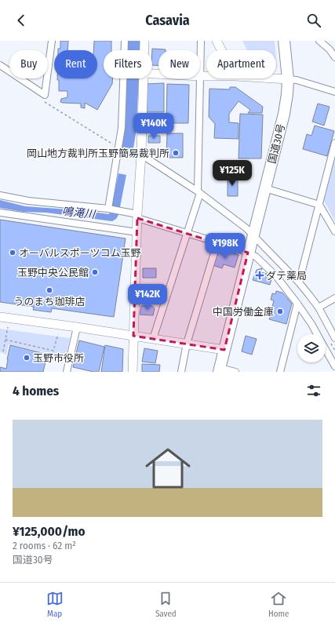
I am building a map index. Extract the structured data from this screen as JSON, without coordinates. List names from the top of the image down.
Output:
{
  "streets": {
    "highway": ["国道30号"]
  },
  "water": ["鳴滝川"],
  "places": {
    "other": [
      "岡山地方裁判所玉野簡易裁判所",
      "オーバルスポーツコム玉野",
      "玉野中央公民館",
      "うのまち珈琲店",
      "中国労働金庫",
      "玉野市役所"
    ],
    "health": ["ダテ薬局"]
  },
  "page": {
    "header": "Casavia",
    "chip": [
      "Buy",
      "Rent",
      "Filters",
      "New",
      "Apartment"
    ],
    "price": [
      "¥140K",
      "¥125K",
      "¥198K",
      "¥142K"
    ],
    "heading": "4 homes",
    "list": [
      {
        "name": "¥125,000/mo",
        "note": "2 rooms · 62 m² · 国道30号"
      }
    ],
    "tabs": ["Map", "Saved", "Home"]
  }
}
